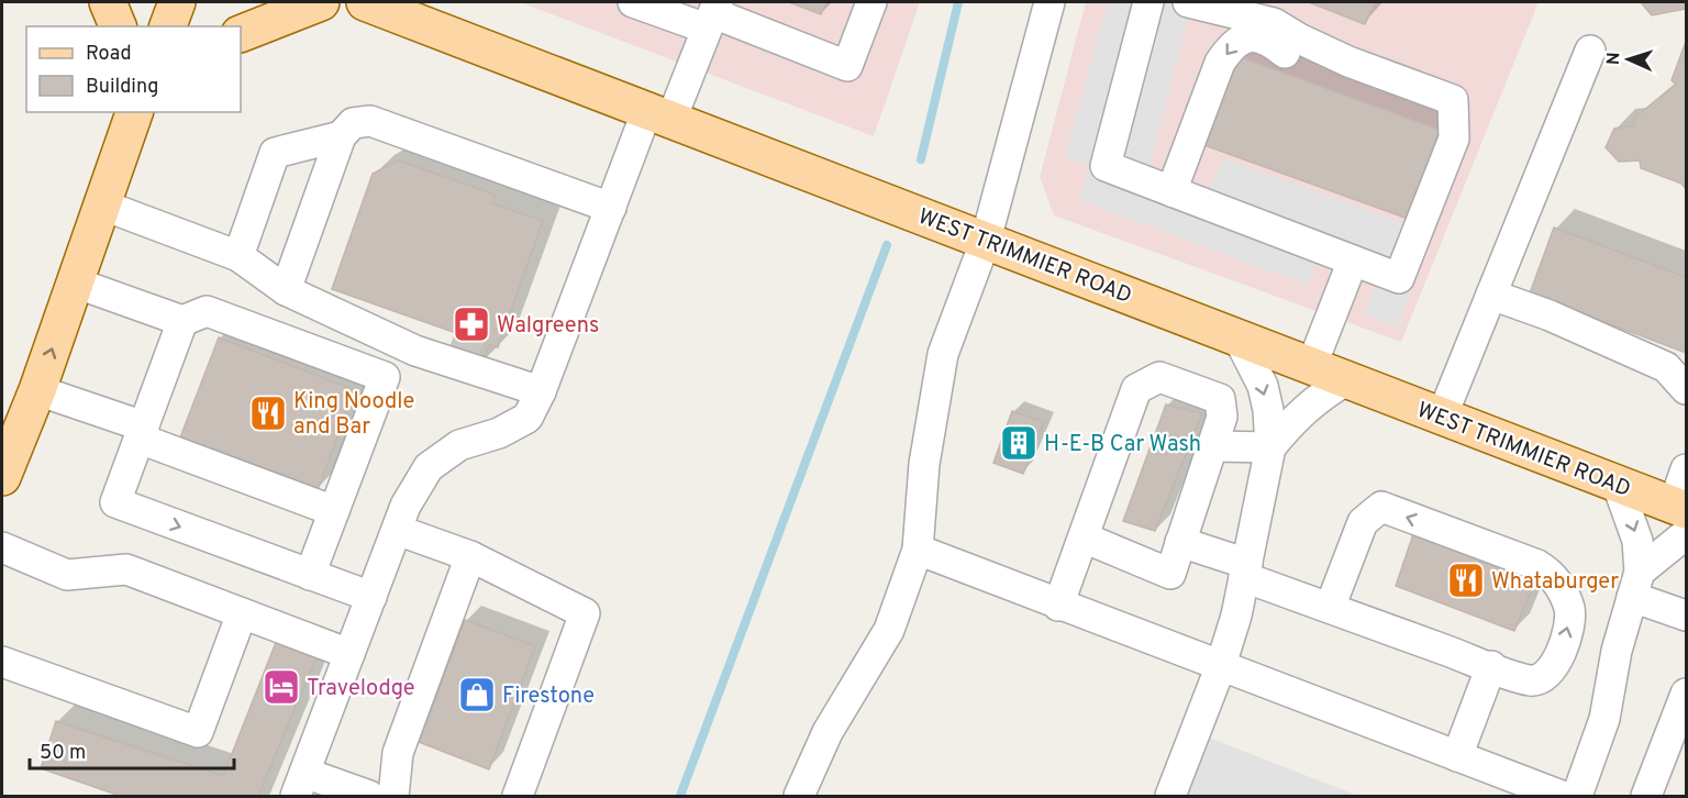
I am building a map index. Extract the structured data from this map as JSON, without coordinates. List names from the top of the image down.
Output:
{
  "streets": {
    "main road": ["WEST TRIMMIER ROAD"]
  },
  "places": {
    "pharmacy": ["Walgreens"],
    "restaurant": ["King Noodle and Bar", "Whataburger"],
    "building": ["H-E-B Car Wash"],
    "hotel": ["Travelodge"],
    "shop": ["Firestone"]
  },
  "legend": ["Road", "Building"],
  "scale_bar": "50 m",
  "north": "left"
}
